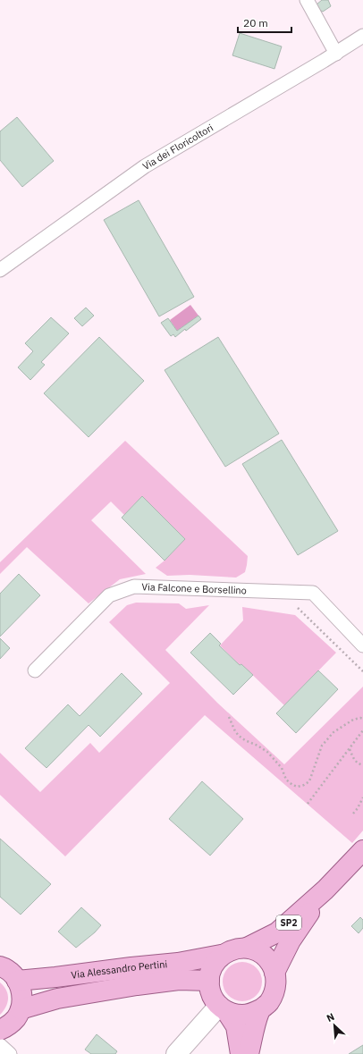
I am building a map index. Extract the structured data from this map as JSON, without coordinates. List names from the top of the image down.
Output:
{
  "streets": {
    "main road": ["SP2", "Via Alessandro Pertini"],
    "street": ["Via dei Floricoltori", "Via Falcone e Borsellino"]
  },
  "crossings": [
    ["SP2", "Via Alessandro Pertini"]
  ],
  "scale_bar": "20 m",
  "north": "top left"
}
